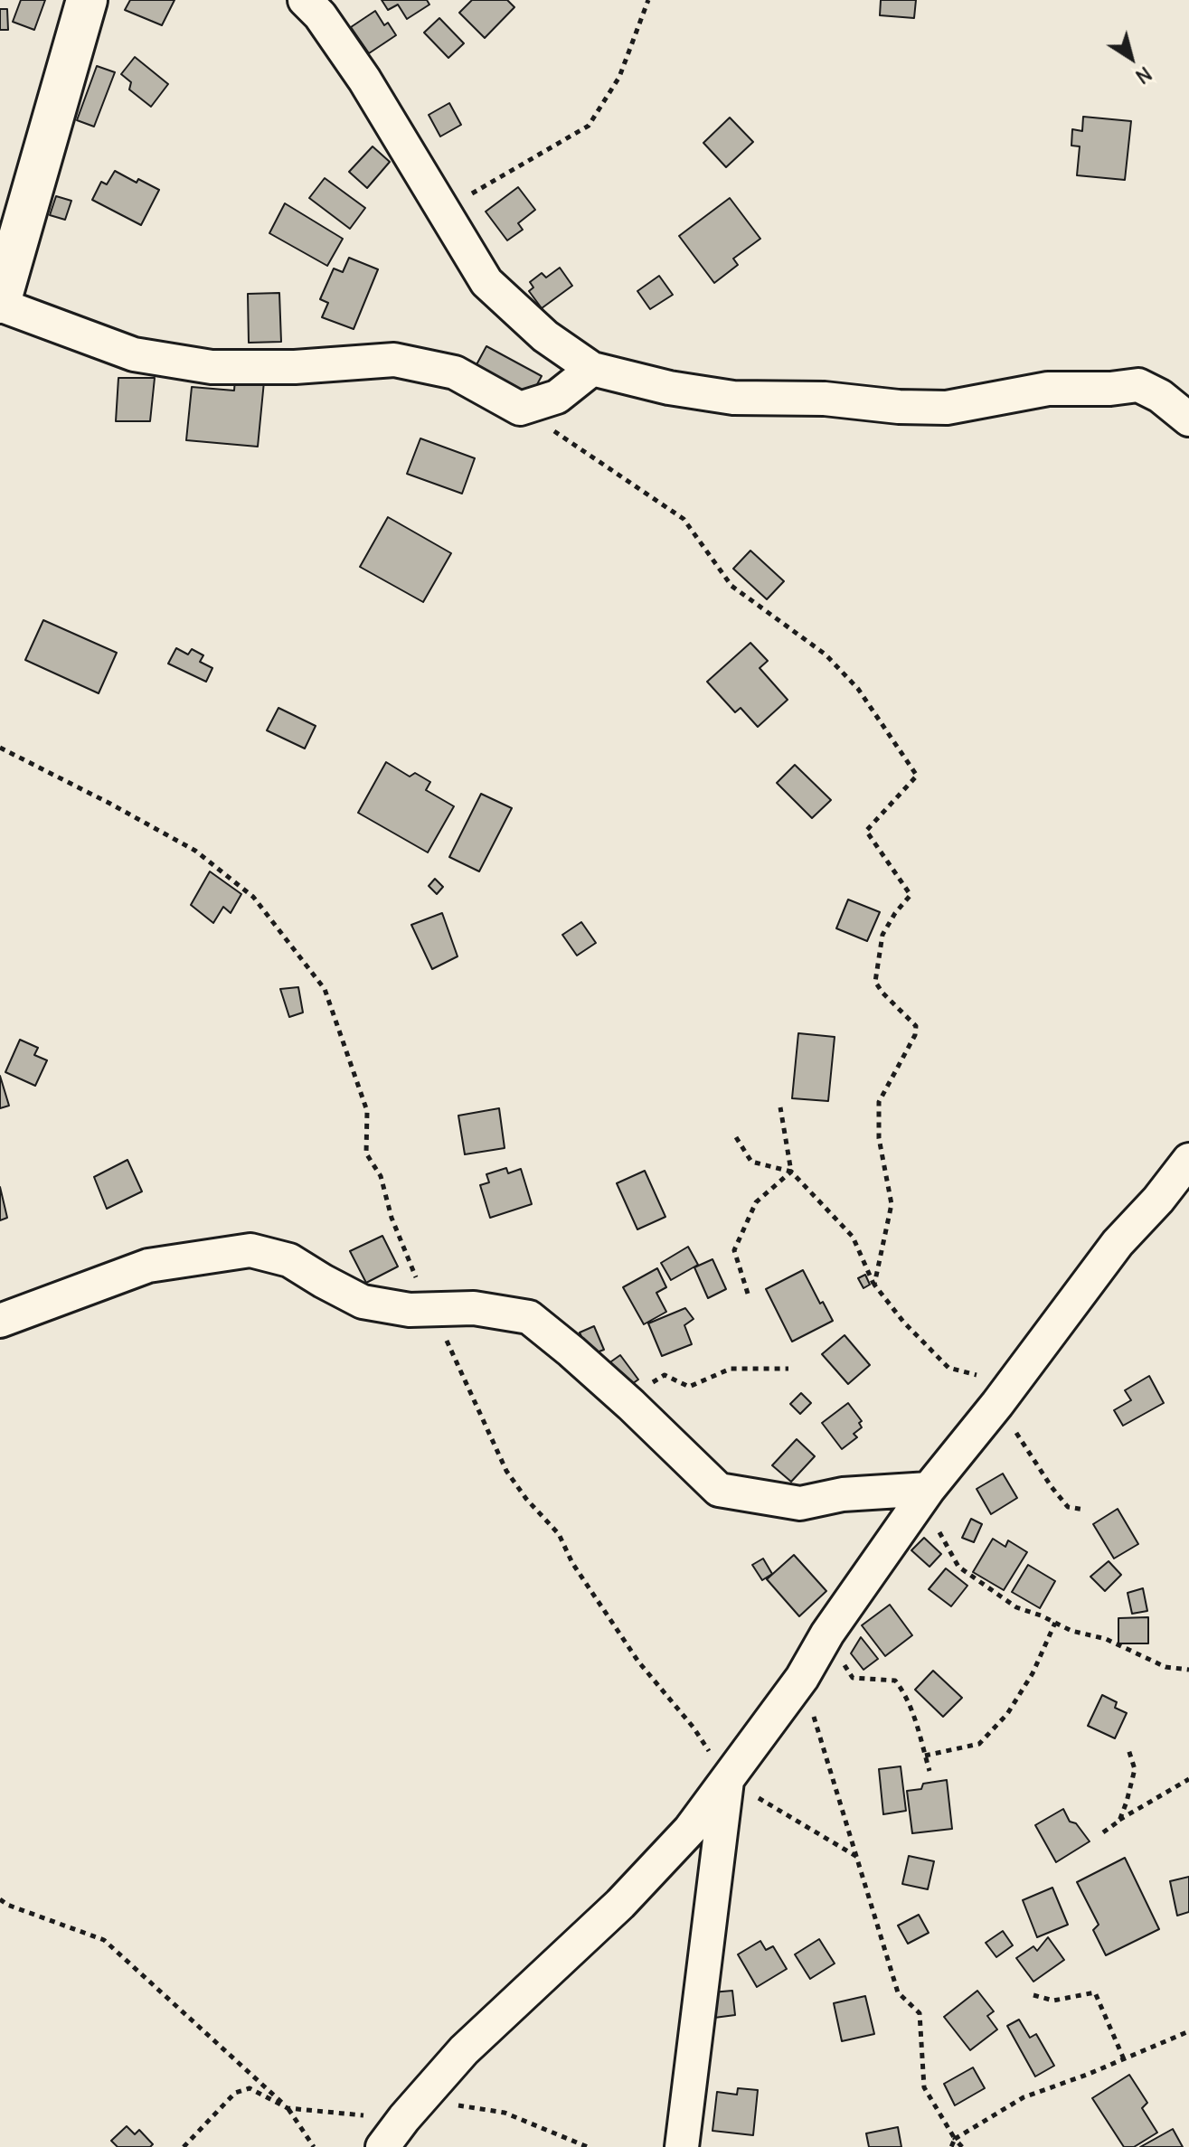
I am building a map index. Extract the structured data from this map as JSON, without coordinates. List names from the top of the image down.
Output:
{
  "north": "bottom right"
}
